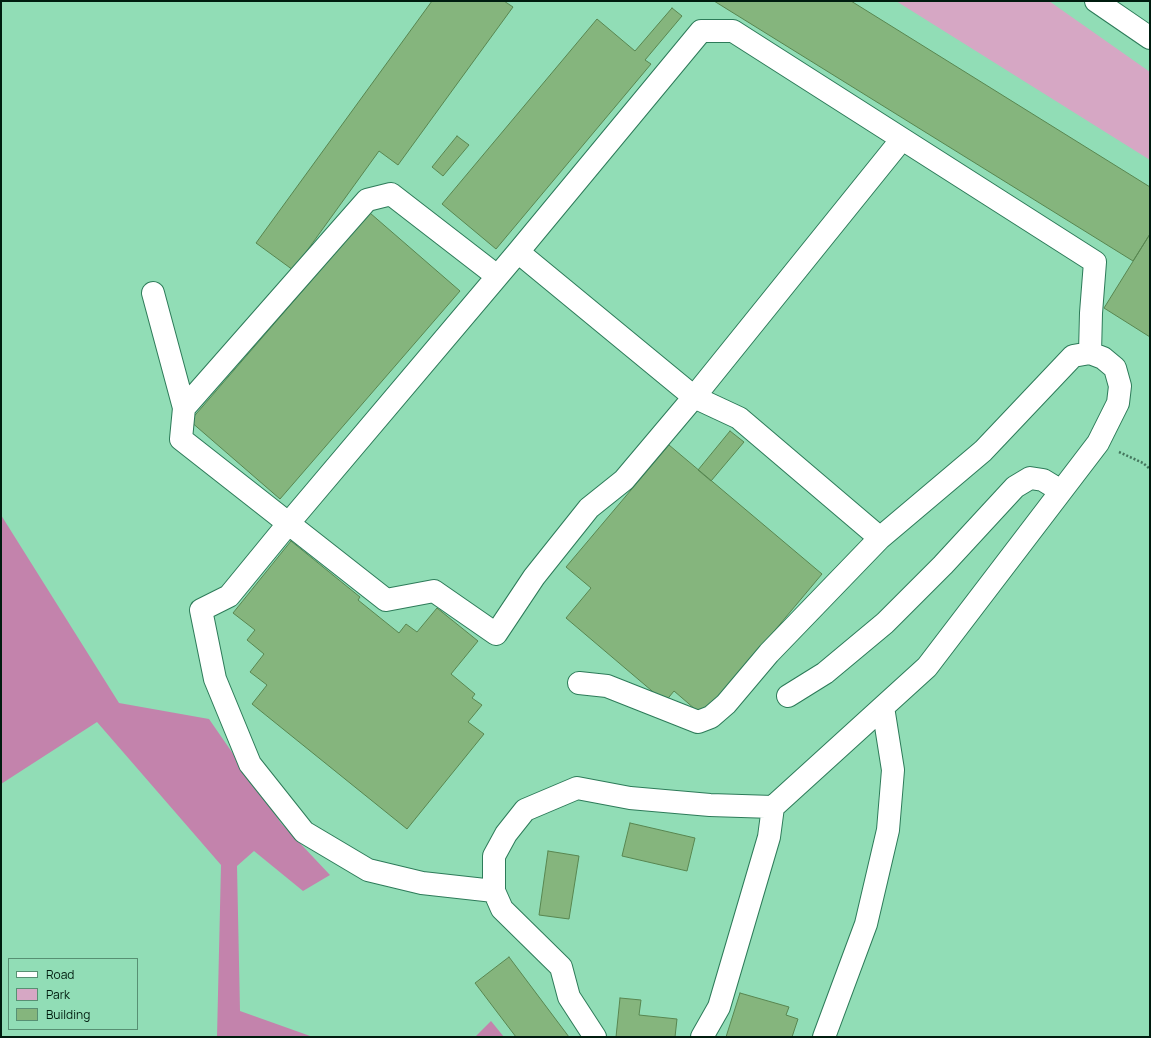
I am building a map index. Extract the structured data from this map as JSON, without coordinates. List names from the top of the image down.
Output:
{
  "legend": ["Road", "Park", "Building"]
}
